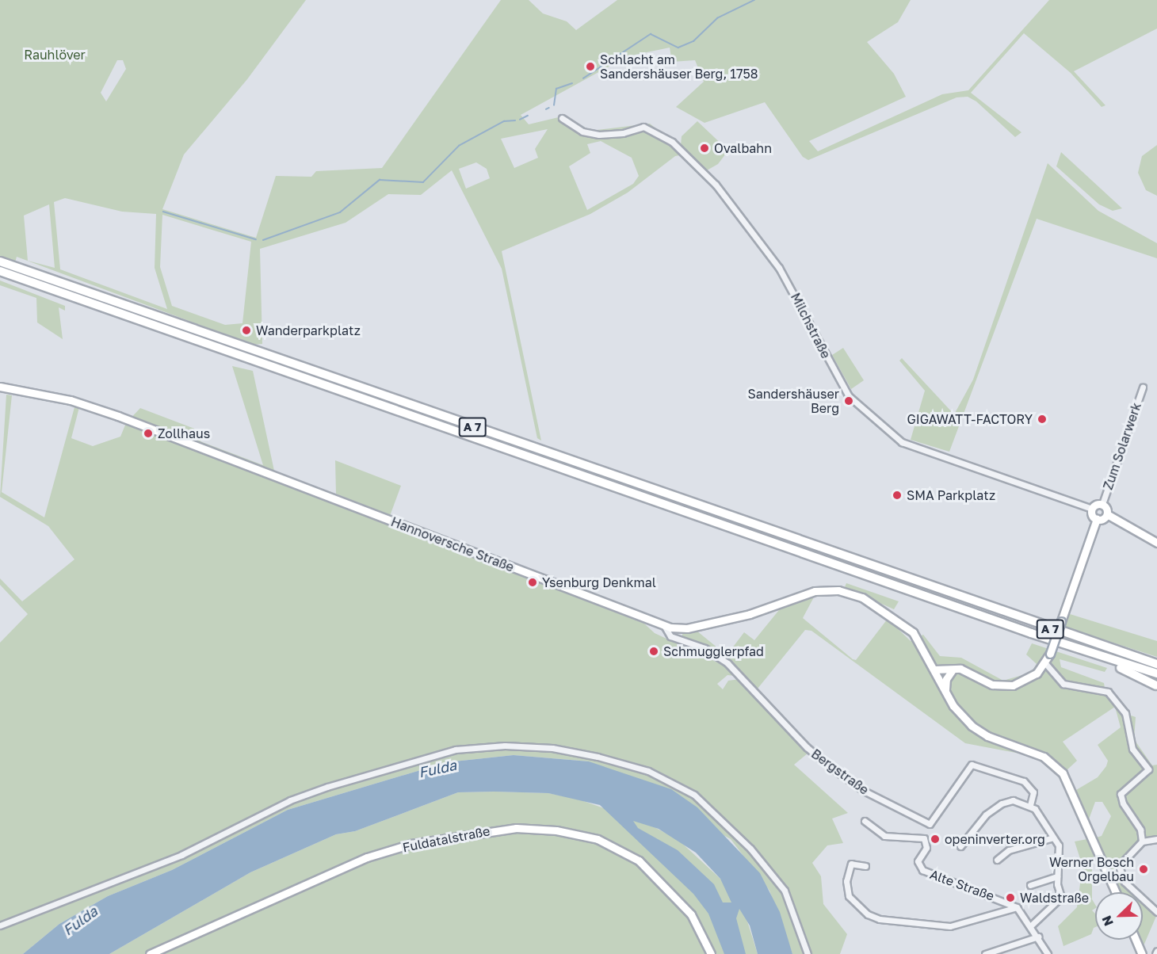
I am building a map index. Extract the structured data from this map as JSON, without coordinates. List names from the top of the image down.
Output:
{
  "streets": {
    "highway": ["A 7"],
    "main road": ["Hannoversche Straße", "Fuldatalstraße"],
    "street": [
      "Milchstraße",
      "Zum Solarwerk",
      "Bergstraße",
      "Alte Straße"
    ]
  },
  "crossings": [
    ["Hannoversche Straße", "Bergstraße"]
  ],
  "water": ["Fulda"],
  "parks": ["Rauhlöver"],
  "places": [
    "Schlacht am Sandershäuser Berg, 1758",
    "Ovalbahn",
    "Wanderparkplatz",
    "Sandershäuser Berg",
    "GIGAWATT-FACTORY",
    "Zollhaus",
    "SMA Parkplatz",
    "Ysenburg Denkmal",
    "Schmugglerpfad",
    "openinverter.org",
    "Werner Bosch Orgelbau",
    "Waldstraße"
  ],
  "north": "bottom left"
}
